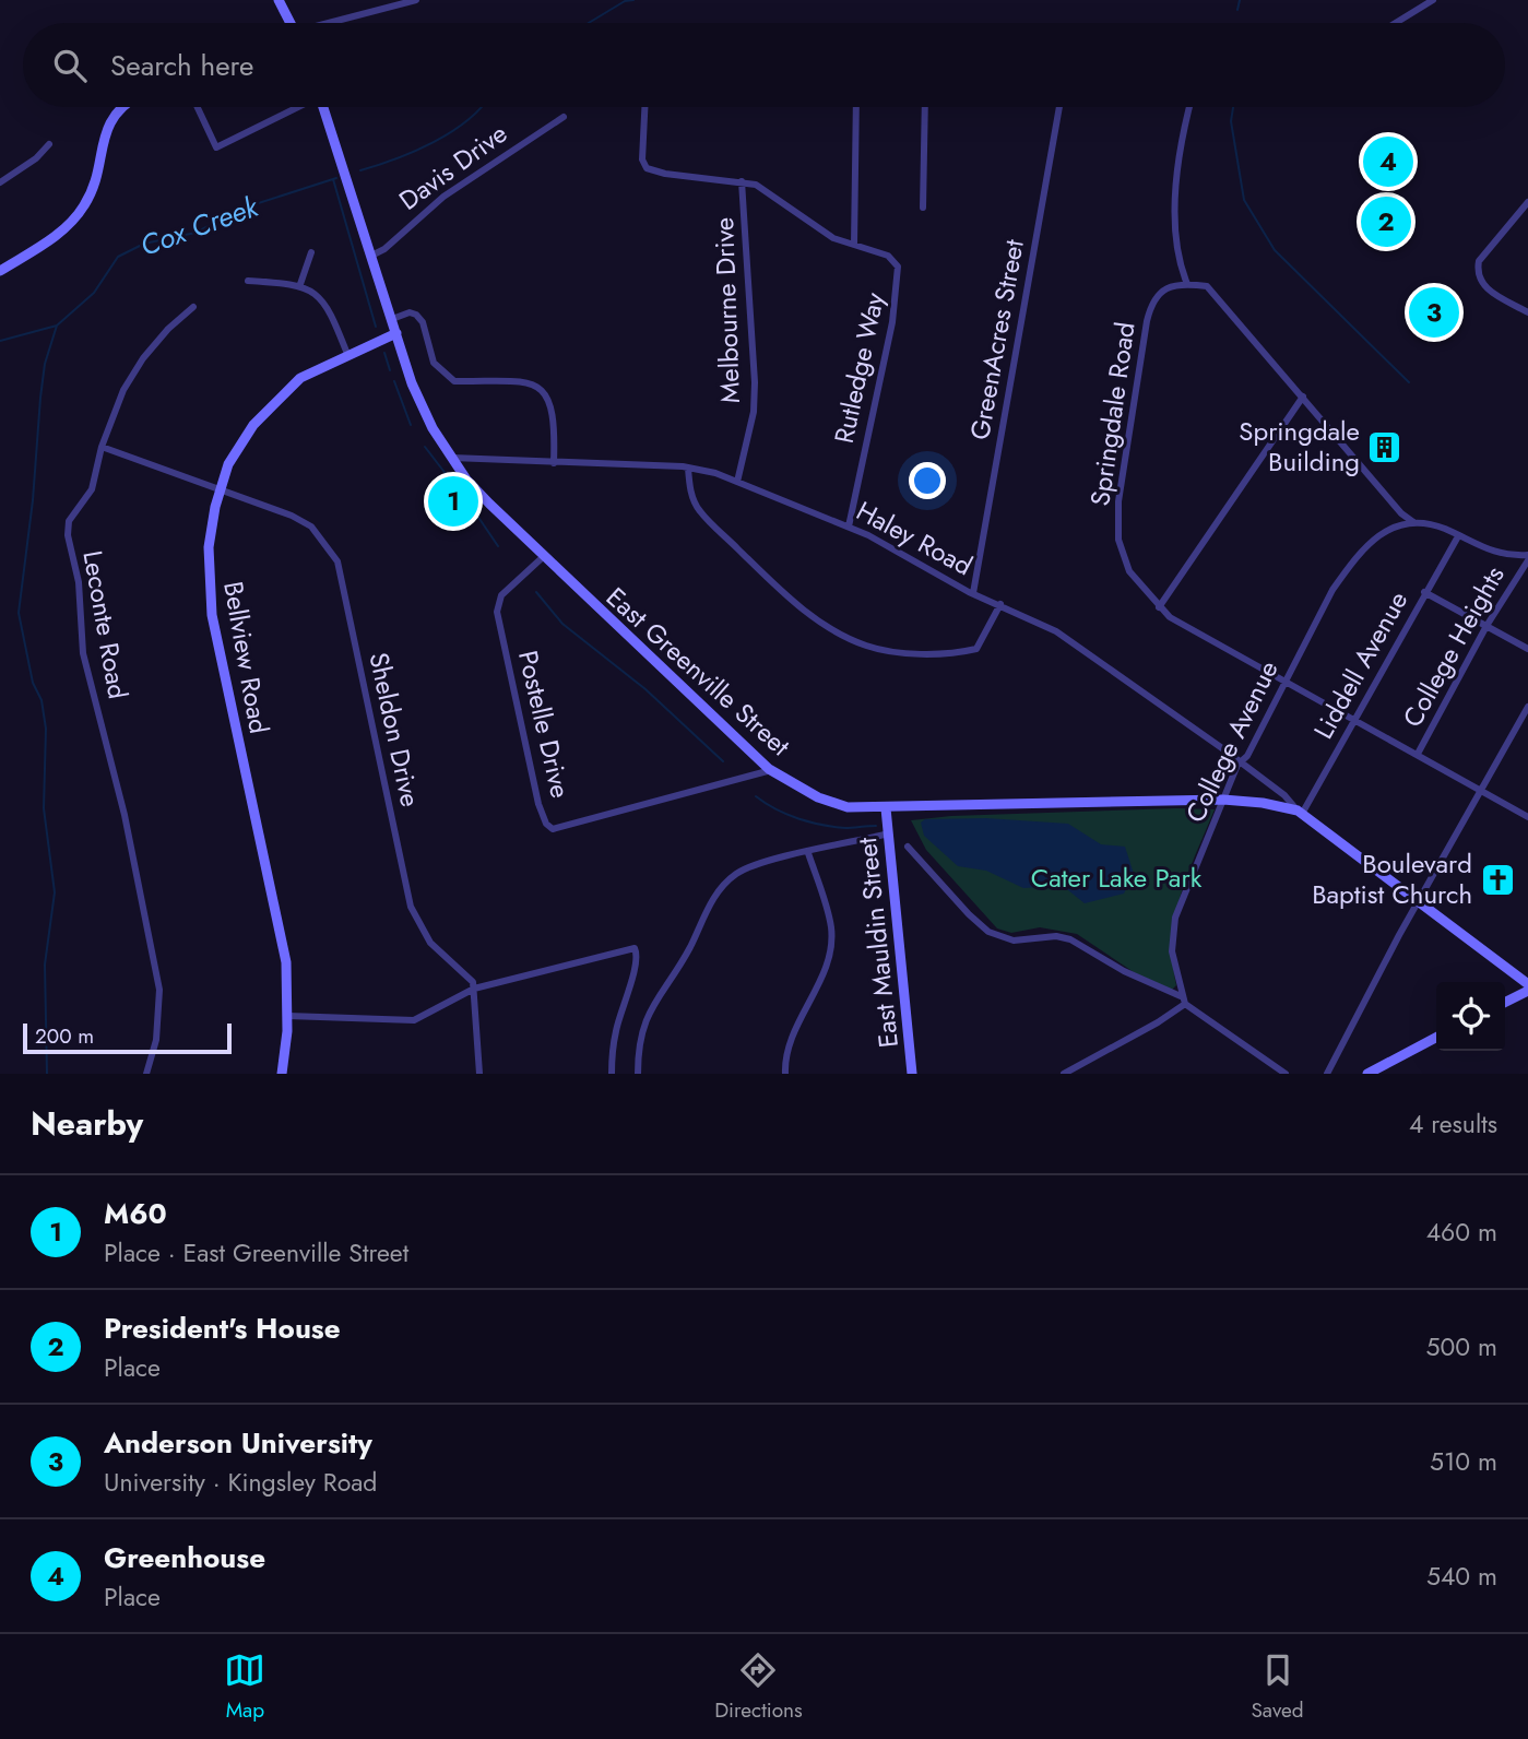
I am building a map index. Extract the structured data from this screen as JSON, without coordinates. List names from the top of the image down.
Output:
{
  "streets": {
    "main road": ["Bellview Road", "East Greenville Street", "East Mauldin Street"],
    "street": [
      "Davis Drive",
      "Melbourne Drive",
      "GreenAcres Street",
      "Rutledge Way",
      "Springdale Road",
      "Haley Road",
      "Leconte Road",
      "College Heights",
      "Liddell Avenue",
      "Postelle Drive",
      "Sheldon Drive",
      "College Avenue"
    ]
  },
  "crossings": [
    ["Davis Drive", "East Greenville Street"],
    ["Melbourne Drive", "Haley Road"],
    ["GreenAcres Street", "Haley Road"],
    ["Rutledge Way", "Haley Road"],
    ["Springdale Road", "College Heights"],
    ["Springdale Road", "Liddell Avenue"],
    ["Springdale Road", "College Avenue"],
    ["Haley Road", "Liddell Avenue"],
    ["Haley Road", "East Greenville Street"],
    ["Haley Road", "College Avenue"],
    ["Leconte Road", "Sheldon Drive"],
    ["Bellview Road", "East Greenville Street"],
    ["Bellview Road", "Sheldon Drive"],
    ["Liddell Avenue", "East Greenville Street"],
    ["East Greenville Street", "Postelle Drive"],
    ["East Greenville Street", "College Avenue"],
    ["East Greenville Street", "East Mauldin Street"]
  ],
  "water": ["Cox Creek"],
  "parks": ["Cater Lake Park"],
  "places": {
    "building": ["Springdale Building"],
    "church": ["Boulevard Baptist Church"]
  },
  "scale_bar": "200 m",
  "page": {
    "search": "Search here",
    "pins": [
      "4",
      "2",
      "3",
      "1"
    ],
    "scale": "200 m",
    "heading": ["Nearby", "4 results"],
    "list": [
      {
        "mark": "1",
        "name": "M60",
        "note": "Place · East Greenville Street",
        "value": "460 m"
      },
      {
        "mark": "2",
        "name": "President's House",
        "note": "Place",
        "value": "500 m"
      },
      {
        "mark": "3",
        "name": "Anderson University",
        "note": "University · Kingsley Road",
        "value": "510 m"
      },
      {
        "mark": "4",
        "name": "Greenhouse",
        "note": "Place",
        "value": "540 m"
      }
    ],
    "nav": ["Map", "Directions", "Saved"]
  }
}
